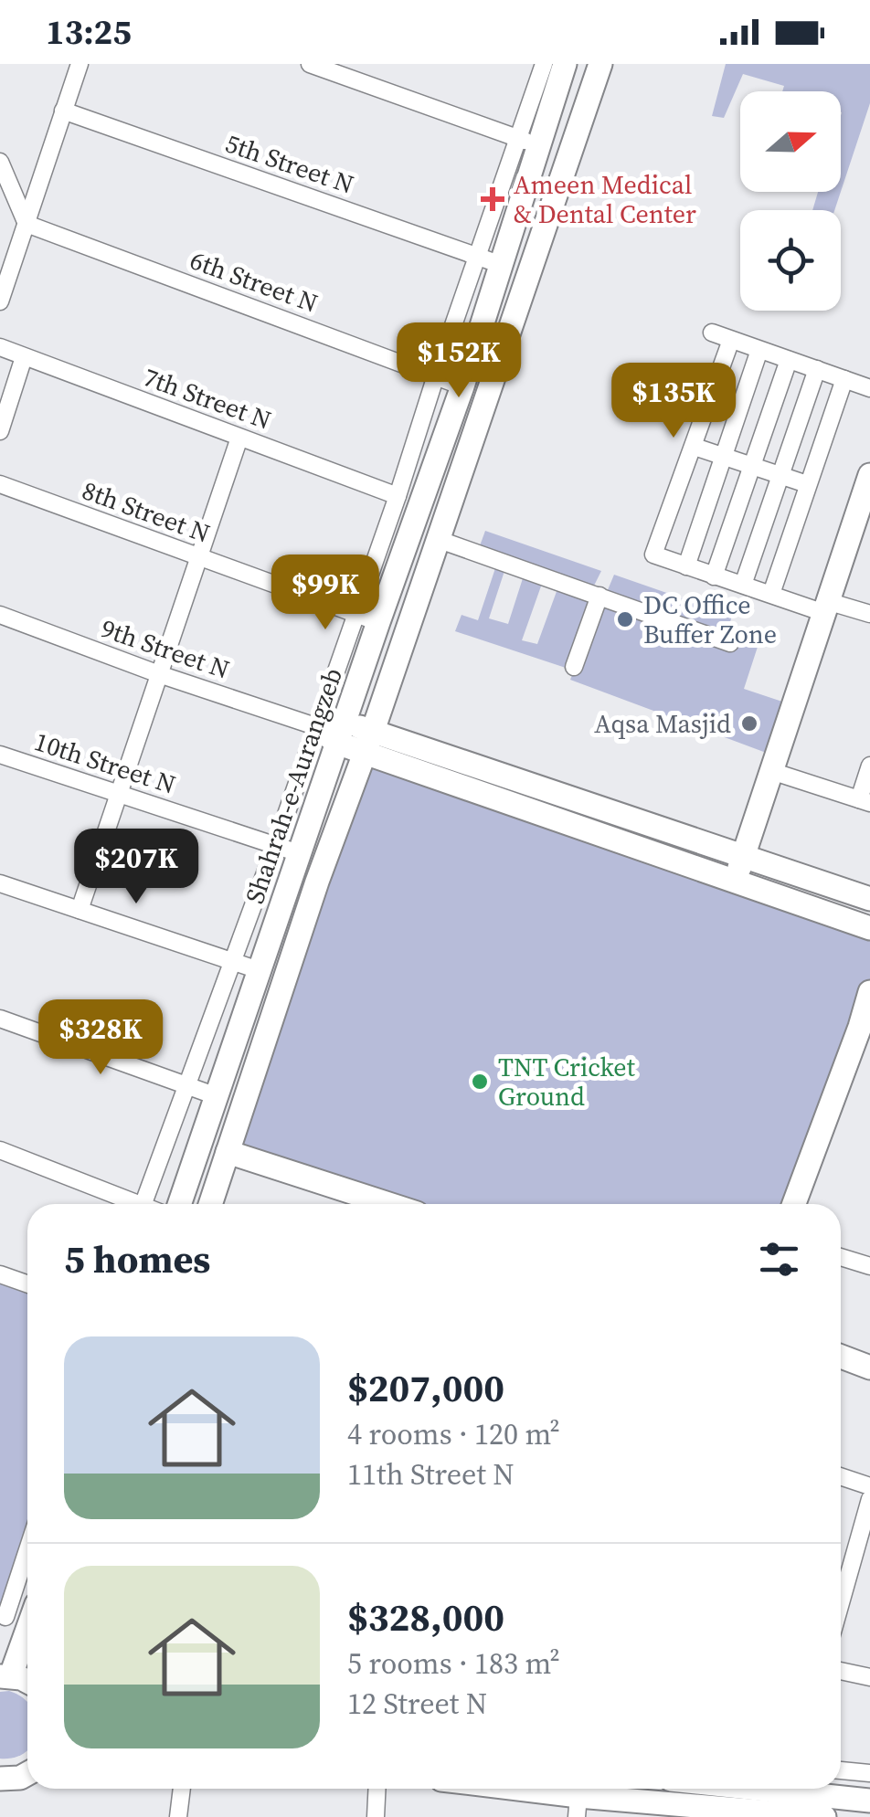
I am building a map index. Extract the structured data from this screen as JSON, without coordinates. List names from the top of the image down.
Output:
{
  "streets": {
    "main road": ["Shahrah-e-Aurangzeb"],
    "street": [
      "5th Street N",
      "6th Street N",
      "7th Street N",
      "8th Street N",
      "9th Street N",
      "10th Street N"
    ]
  },
  "crossings": [
    ["5th Street N", "Shahrah-e-Aurangzeb"],
    ["6th Street N", "Shahrah-e-Aurangzeb"],
    ["8th Street N", "Shahrah-e-Aurangzeb"],
    ["10th Street N", "Shahrah-e-Aurangzeb"]
  ],
  "places": {
    "health": ["Ameen Medical & Dental Center"],
    "other": ["DC Office Buffer Zone", "Aqsa Masjid", "TNT Cricket Ground"]
  },
  "north": "right",
  "page": {
    "status": "13:25",
    "price": [
      "$152K",
      "$135K",
      "$99K",
      "$207K",
      "$328K"
    ],
    "heading": "5 homes",
    "list": [
      {
        "name": "$207,000",
        "note": "4 rooms · 120 m² · 11th Street N"
      },
      {
        "name": "$328,000",
        "note": "5 rooms · 183 m² · 12 Street N"
      }
    ]
  }
}
